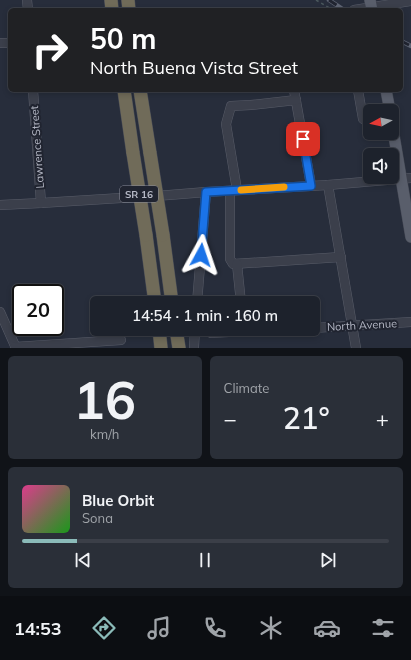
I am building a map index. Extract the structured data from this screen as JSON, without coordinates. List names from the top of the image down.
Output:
{
  "streets": {
    "highway": ["SR 16"],
    "street": ["Lawrence Street", "North Avenue"]
  },
  "north": "left",
  "page": {
    "turn": ["50 m", "North Buena Vista Street"],
    "limit": "20",
    "trip": "14:54 · 1 min · 160 m",
    "tile": [
      ["16", "km/h"],
      "Climate"
    ],
    "heat": ["−", "21°", "+"],
    "song": ["Blue Orbit", "Sona"],
    "tabs": "14:53"
  }
}
